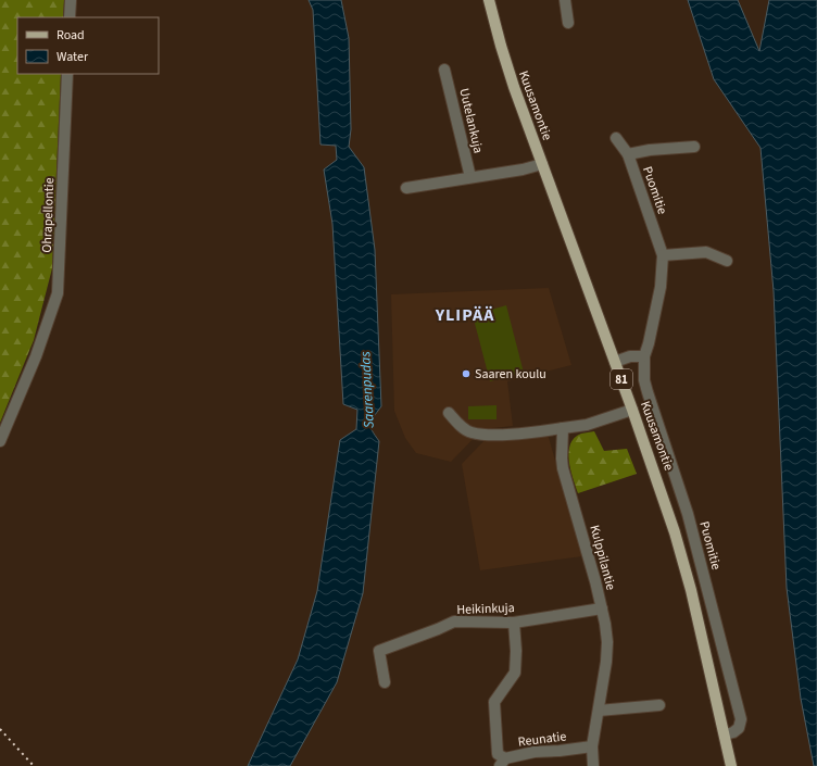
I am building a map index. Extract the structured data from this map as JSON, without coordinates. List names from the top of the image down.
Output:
{
  "streets": {
    "main road": ["Kuusamontie", "81"],
    "street": [
      "Uutelankuja",
      "Puomitie",
      "Ohrapellontie",
      "Kulppilantie",
      "Heikinkuja",
      "Reunatie"
    ]
  },
  "crossings": [
    ["Kuusamontie", "Puomitie"],
    ["Kulppilantie", "Heikinkuja"],
    ["Kulppilantie", "Reunatie"]
  ],
  "districts": ["YLIPÄÄ"],
  "water": ["Saarenpudas"],
  "places": ["Saaren koulu"],
  "legend": ["Road", "Water"]
}
